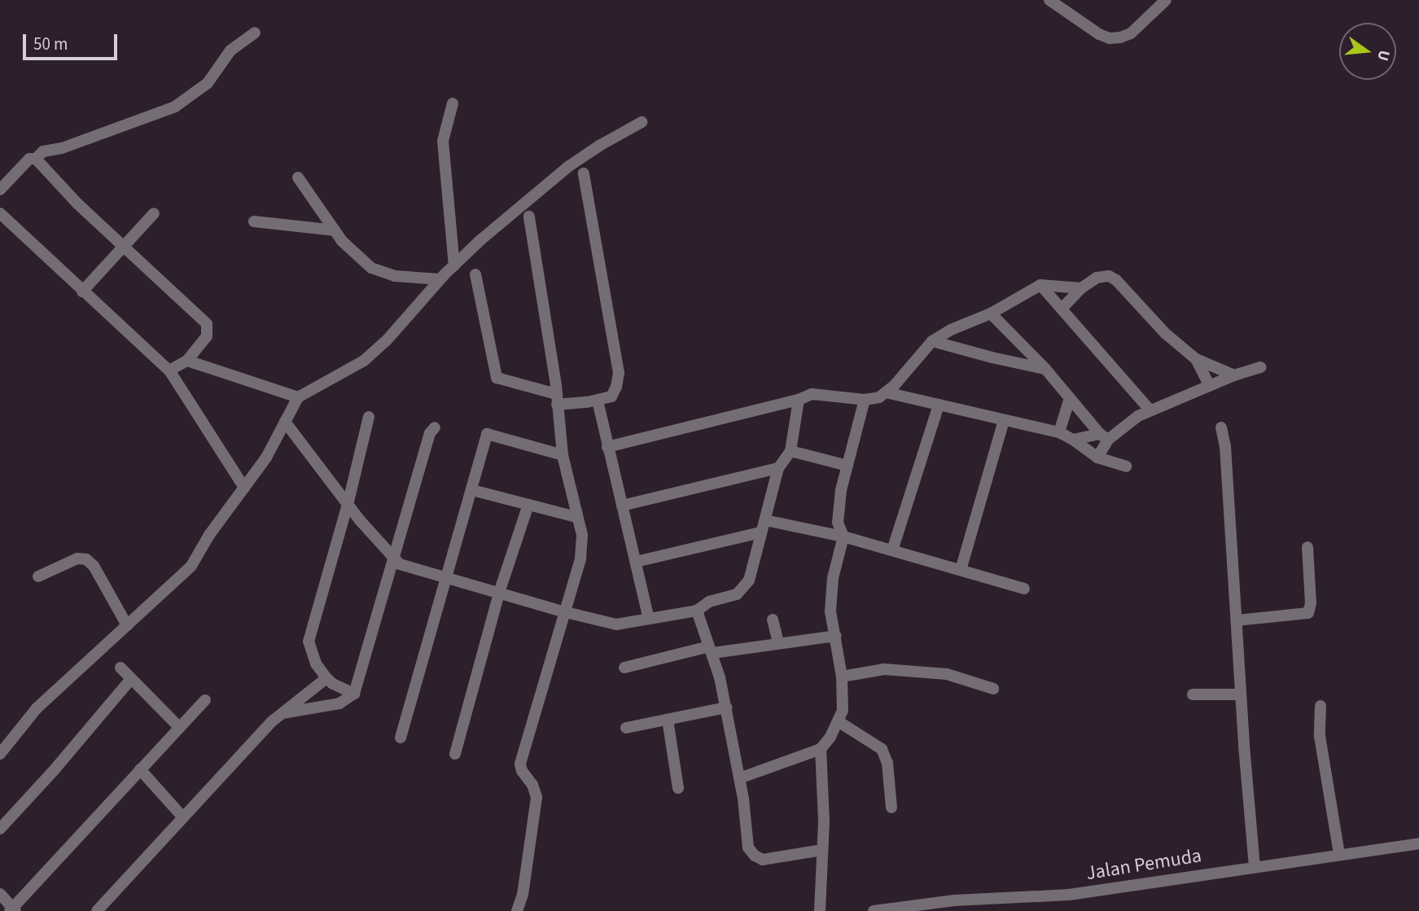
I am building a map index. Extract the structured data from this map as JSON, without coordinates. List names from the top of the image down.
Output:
{
  "streets": {
    "street": ["Jalan Pemuda"]
  },
  "scale_bar": "50 m",
  "north": "right"
}
